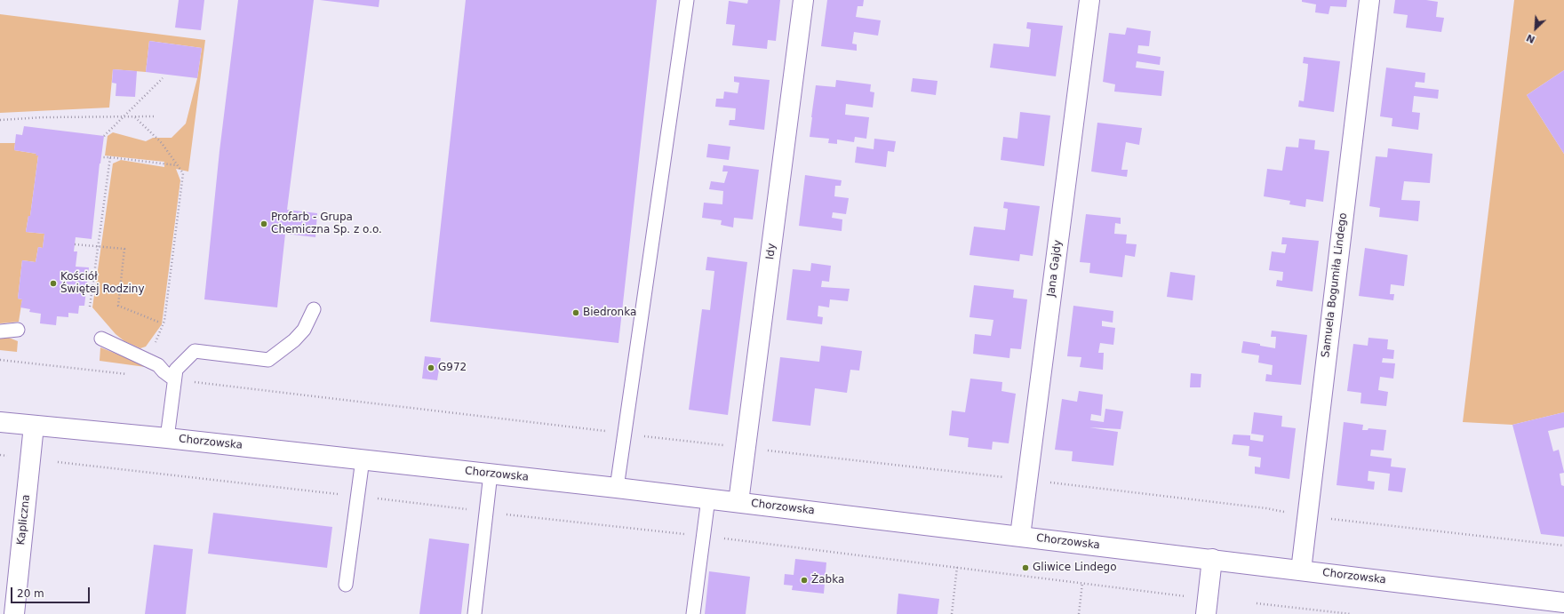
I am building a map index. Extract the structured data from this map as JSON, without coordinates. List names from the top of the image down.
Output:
{
  "streets": {
    "street": [
      "Idy",
      "Jana Gajdy",
      "Samuela Bogumiła Lindego",
      "Chorzowska",
      "Kapliczna"
    ]
  },
  "crossings": [
    ["Idy", "Chorzowska"],
    ["Jana Gajdy", "Chorzowska"],
    ["Samuela Bogumiła Lindego", "Chorzowska"],
    ["Chorzowska", "Kapliczna"]
  ],
  "places": [
    "Profarb - Grupa Chemiczna Sp. z o.o.",
    "Kościół Świętej Rodziny",
    "Biedronka",
    "G972",
    "Gliwice Lindego",
    "Żabka"
  ],
  "scale_bar": "20 m",
  "north": "bottom left"
}
